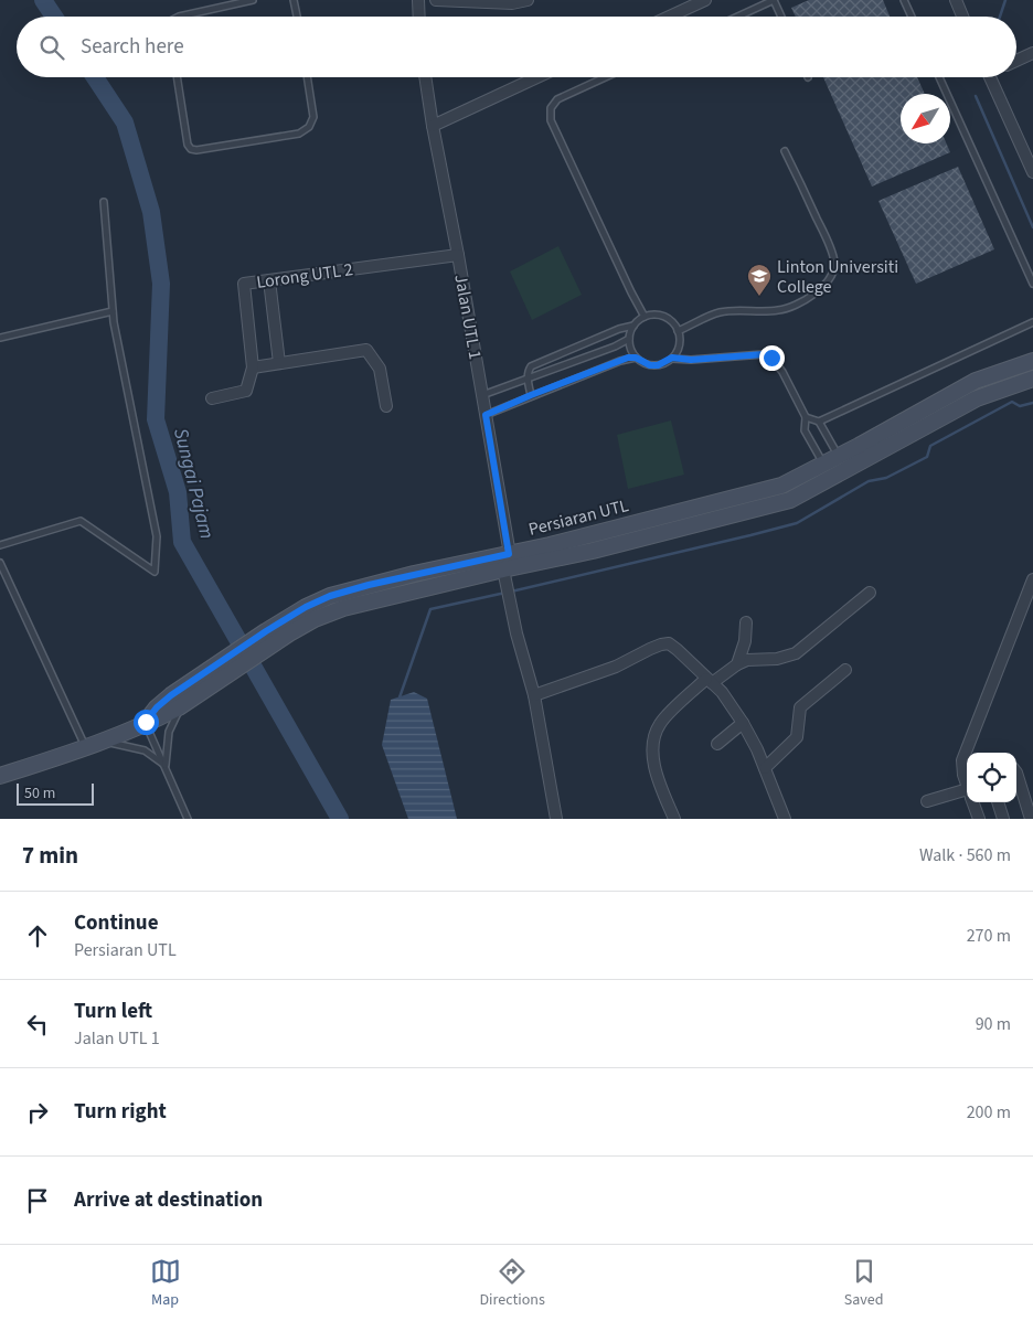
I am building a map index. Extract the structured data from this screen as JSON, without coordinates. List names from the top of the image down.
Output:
{
  "streets": {
    "street": ["Lorong UTL 2", "Jalan UTL 1", "Persiaran UTL"]
  },
  "crossings": [
    ["Lorong UTL 2", "Jalan UTL 1"],
    ["Jalan UTL 1", "Persiaran UTL"]
  ],
  "water": ["Sungai Pajam"],
  "places": {
    "school or university": ["Linton Universiti College"]
  },
  "scale_bar": "50 m",
  "north": "bottom left",
  "page": {
    "search": "Search here",
    "scale": "50 m",
    "heading": ["7 min", "Walk · 560 m"],
    "list": [
      ["Continue", "Persiaran UTL", "270 m"],
      ["Turn left", "Jalan UTL 1", "90 m"],
      ["Turn right", "200 m"],
      "Arrive at destination"
    ],
    "nav": ["Map", "Directions", "Saved"]
  }
}
